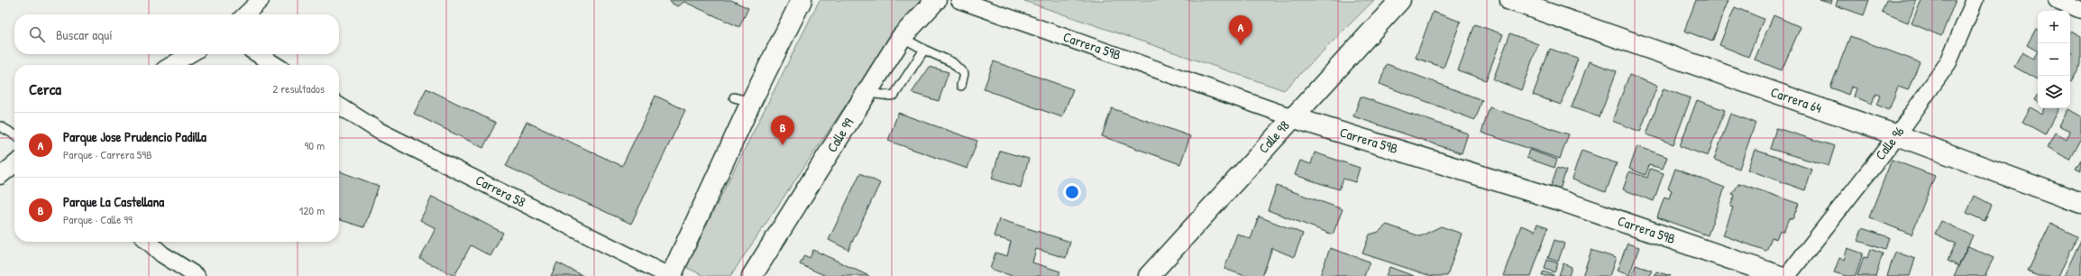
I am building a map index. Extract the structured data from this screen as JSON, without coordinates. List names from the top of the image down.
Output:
{
  "streets": {
    "street": [
      "Carrera 59B",
      "Carrera 64",
      "Calle 99",
      "Calle 98",
      "Calle 96",
      "Carrera 58"
    ]
  },
  "crossings": [
    ["Carrera 59B", "Calle 98"],
    ["Carrera 64", "Calle 96"]
  ],
  "page": {
    "map_buttons": ["+", "−"],
    "search": "Buscar aquí",
    "pins": ["A", "B"],
    "heading": ["Cerca", "2 resultados"],
    "list": [
      {
        "mark": "A",
        "name": "Parque Jose Prudencio Padilla",
        "note": "Parque · Carrera 59B",
        "value": "90 m"
      },
      {
        "mark": "B",
        "name": "Parque La Castellana",
        "note": "Parque · Calle 99",
        "value": "120 m"
      }
    ]
  }
}
